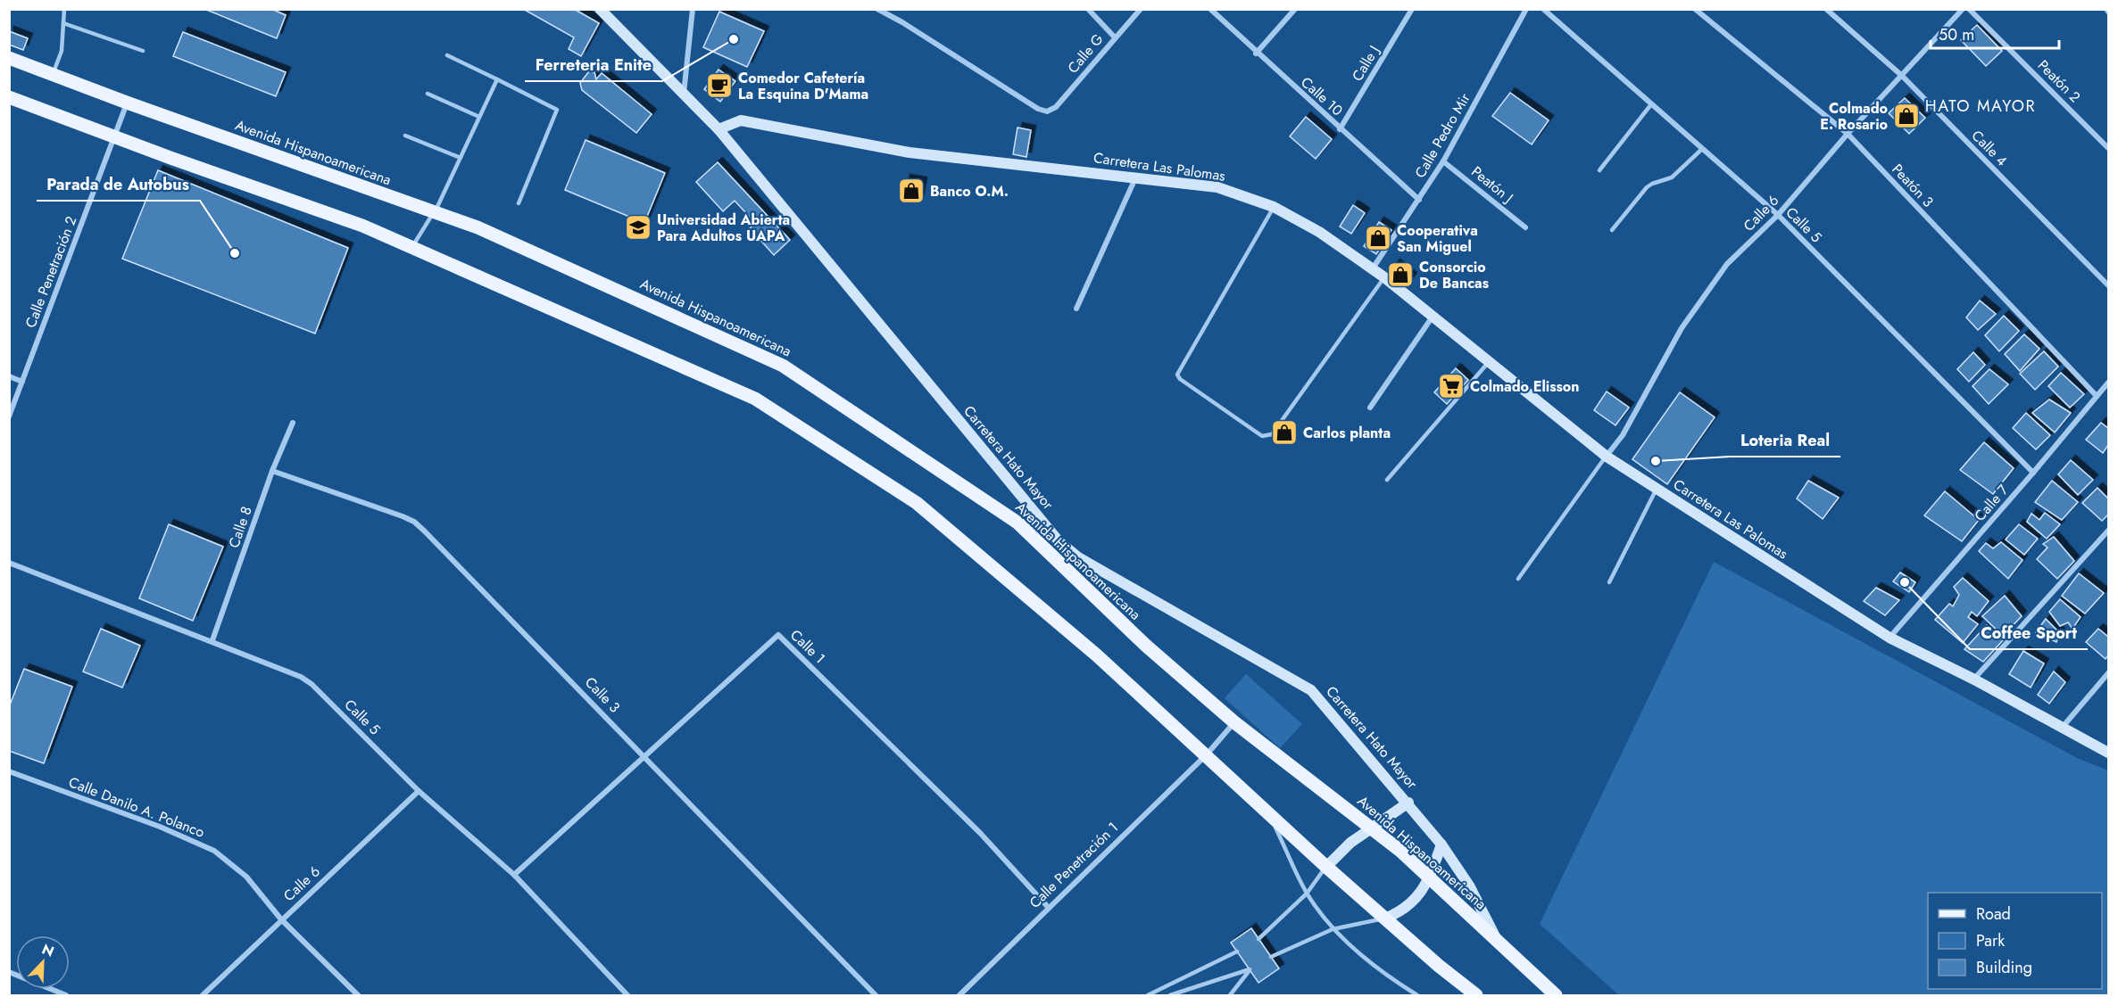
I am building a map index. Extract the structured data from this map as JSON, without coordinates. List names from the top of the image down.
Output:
{
  "streets": {
    "main road": ["Avenida Hispanoamericana"],
    "street": [
      "Calle G",
      "Calle J",
      "Peatón 2",
      "Calle 10",
      "Calle Pedro Mir",
      "Calle 4",
      "Carretera Las Palomas",
      "Peatón J",
      "Peatón 3",
      "Calle 6",
      "Calle 5",
      "Calle Penetración 2",
      "Carretera Hato Mayor",
      "Calle 7",
      "Calle 8",
      "Calle 1",
      "Calle 3",
      "Calle Danilo A. Polanco",
      "Calle Penetración 1"
    ]
  },
  "crossings": [
    ["Calle J", "Calle 10"],
    ["Calle 10", "Calle Pedro Mir"],
    ["Calle Pedro Mir", "Carretera Las Palomas"],
    ["Calle Pedro Mir", "Peatón J"],
    ["Calle 4", "Calle 6"],
    ["Avenida Hispanoamericana", "Carretera Hato Mayor"],
    ["Carretera Las Palomas", "Calle 6"],
    ["Carretera Las Palomas", "Carretera Hato Mayor"],
    ["Carretera Las Palomas", "Calle 7"],
    ["Peatón 3", "Calle 6"],
    ["Peatón 3", "Calle 7"],
    ["Calle 6", "Calle 5"],
    ["Calle 6", "Calle Danilo A. Polanco"],
    ["Calle 5", "Calle 7"],
    ["Calle 5", "Calle 8"],
    ["Calle 5", "Calle 1"],
    ["Calle 8", "Calle 3"],
    ["Calle 1", "Calle 3"],
    ["Calle 1", "Calle Penetración 1"]
  ],
  "districts": ["HATO MAYOR"],
  "places": {
    "other": [
      "Ferreteria Enite",
      "Parada de Autobus",
      "Loteria Real",
      "Coffee Sport"
    ],
    "cafe": ["Comedor Cafetería La Esquina D'Mama"],
    "shop": [
      "Colmado E. Rosario",
      "Banco O.M.",
      "Cooperativa San Miguel",
      "Consorcio De Bancas",
      "Carlos planta"
    ],
    "school or university": ["Universidad Abierta Para Adultos UAPA"],
    "supermarket": ["Colmado Elisson"]
  },
  "legend": ["Road", "Park", "Building"],
  "scale_bar": "50 m",
  "north": "top right"
}
